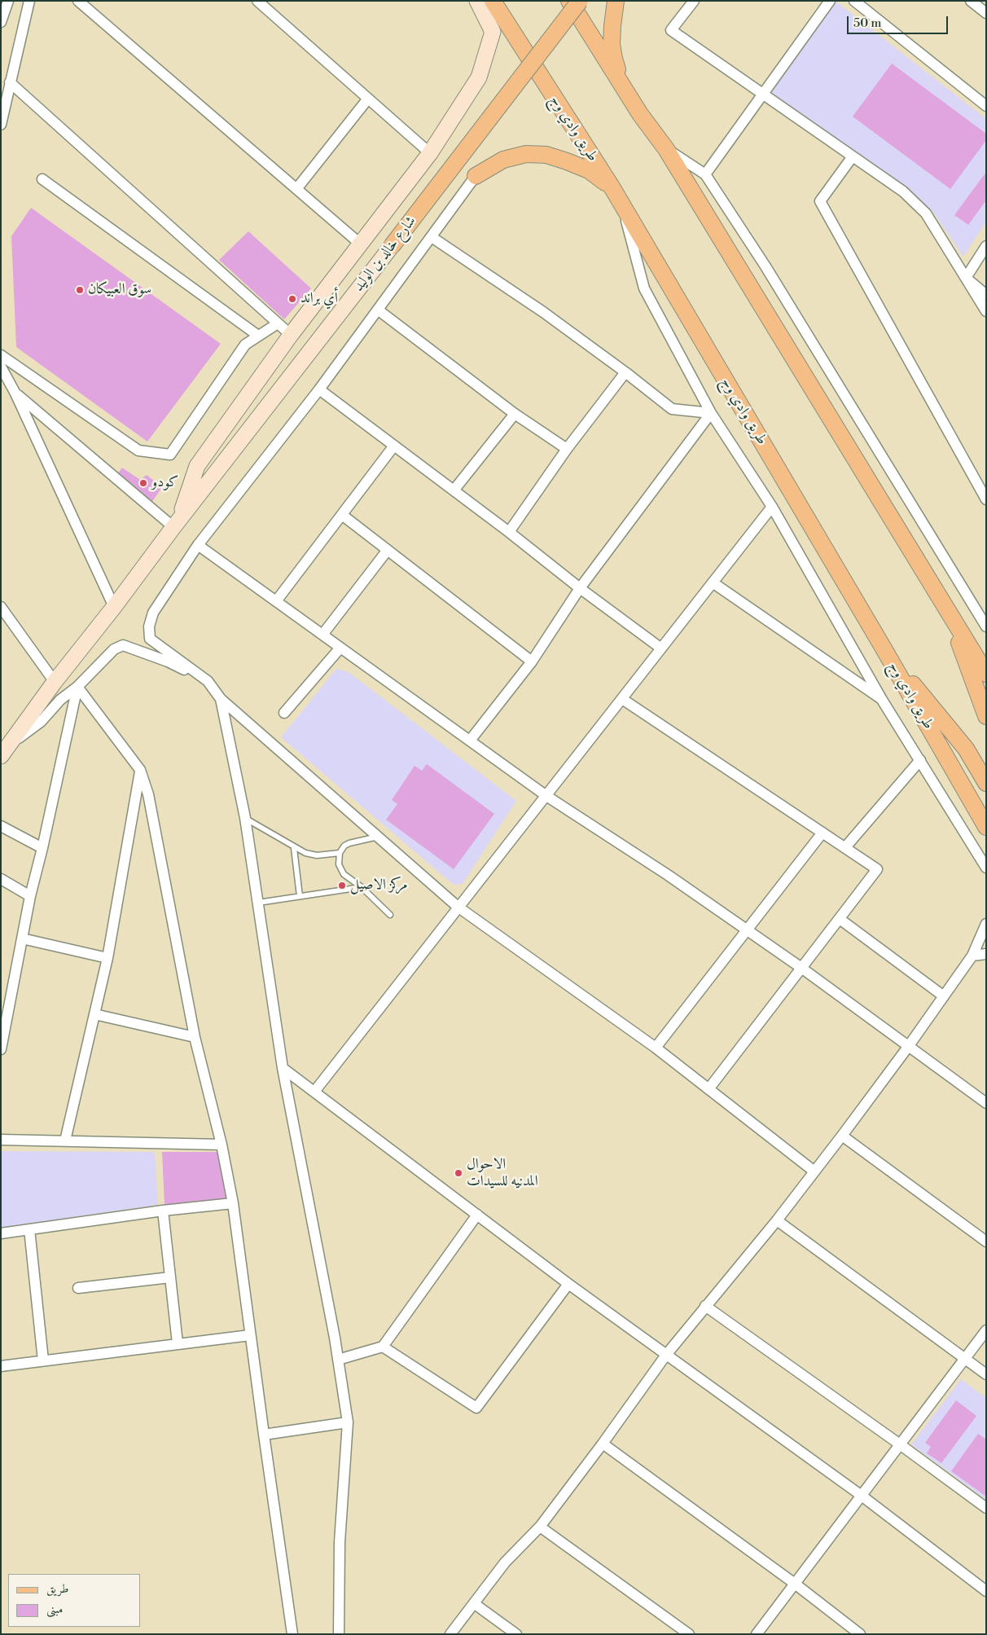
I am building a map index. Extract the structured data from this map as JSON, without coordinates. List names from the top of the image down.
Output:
{
  "streets": {
    "main road": ["طريق وادي وج", "شارع خالد بن الوليد"]
  },
  "places": [
    "سوق العبيكان",
    "أي براند",
    "كودو",
    "مركز الاصيل",
    "الاحوال المدنيه للسيدات"
  ],
  "legend": ["طريق", "مبنى"],
  "scale_bar": "50 m"
}
